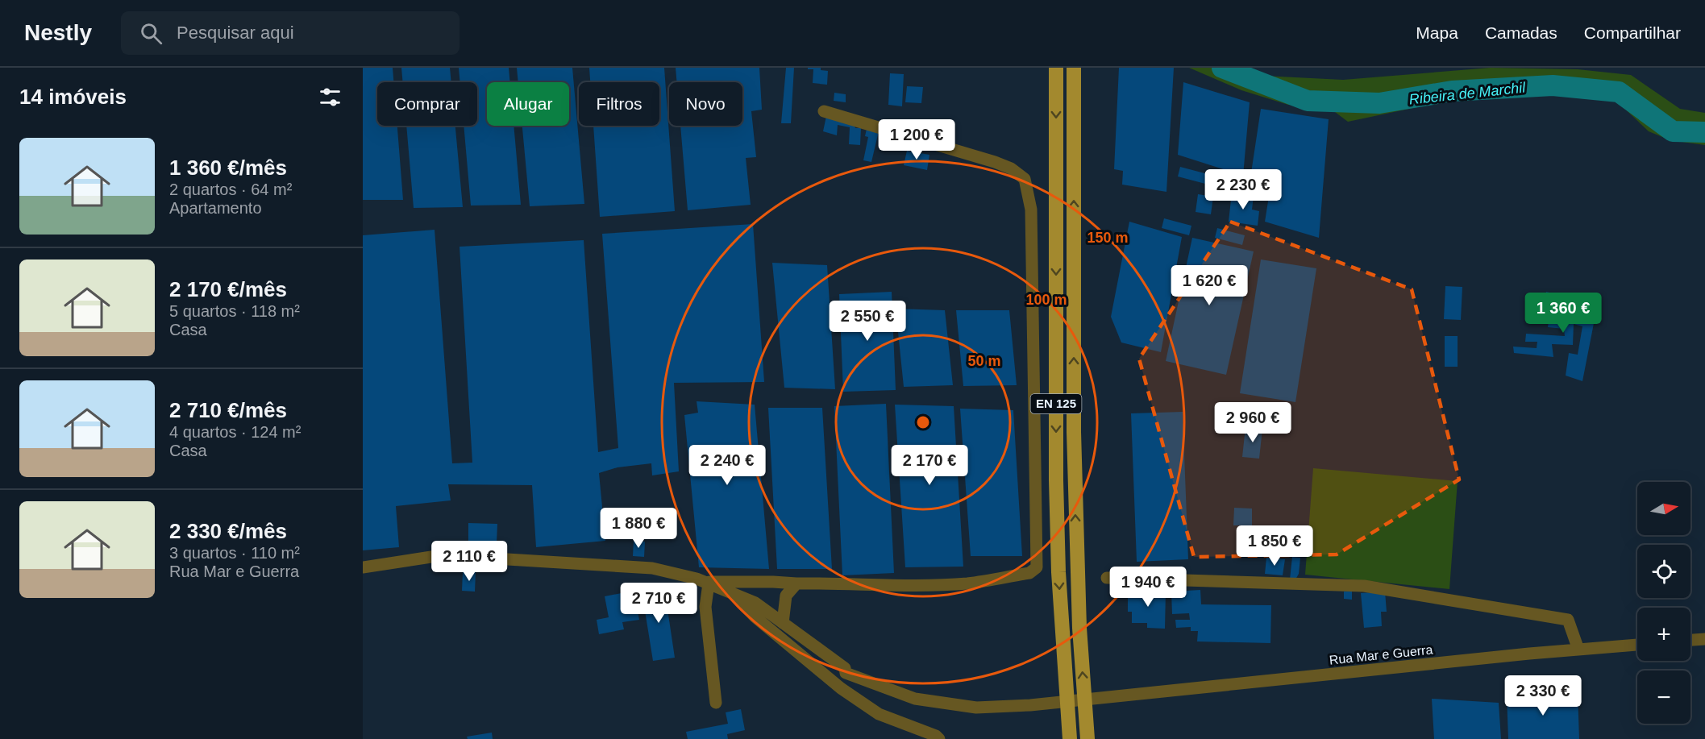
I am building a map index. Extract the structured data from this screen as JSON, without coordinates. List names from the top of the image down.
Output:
{
  "streets": {
    "main road": ["EN 125"],
    "street": ["Rua Mar e Guerra"]
  },
  "water": ["Ribeira de Marchil"],
  "north": "right",
  "page": {
    "header": "Nestly",
    "search": "Pesquisar aqui",
    "nav": ["Mapa", "Camadas", "Compartilhar"],
    "heading": "14 imóveis",
    "chip": [
      "Comprar",
      "Alugar",
      "Filtros",
      "Novo"
    ],
    "price": [
      "1 200 €",
      "2 230 €",
      "1 620 €",
      "1 360 €",
      "2 550 €",
      "2 960 €",
      "2 240 €",
      "2 170 €",
      "1 880 €",
      "1 850 €",
      "2 110 €",
      "1 940 €",
      "2 710 €",
      "2 330 €"
    ],
    "list": [
      {
        "name": "1 360 €/mês",
        "note": "2 quartos · 64 m² · Apartamento"
      },
      {
        "name": "2 170 €/mês",
        "note": "5 quartos · 118 m² · Casa"
      },
      {
        "name": "2 710 €/mês",
        "note": "4 quartos · 124 m² · Casa"
      },
      {
        "name": "2 330 €/mês",
        "note": "3 quartos · 110 m² · Rua Mar e Guerra"
      }
    ],
    "map_buttons": ["+", "−"]
  },
  "rings": ["150 m", "100 m", "50 m"]
}
